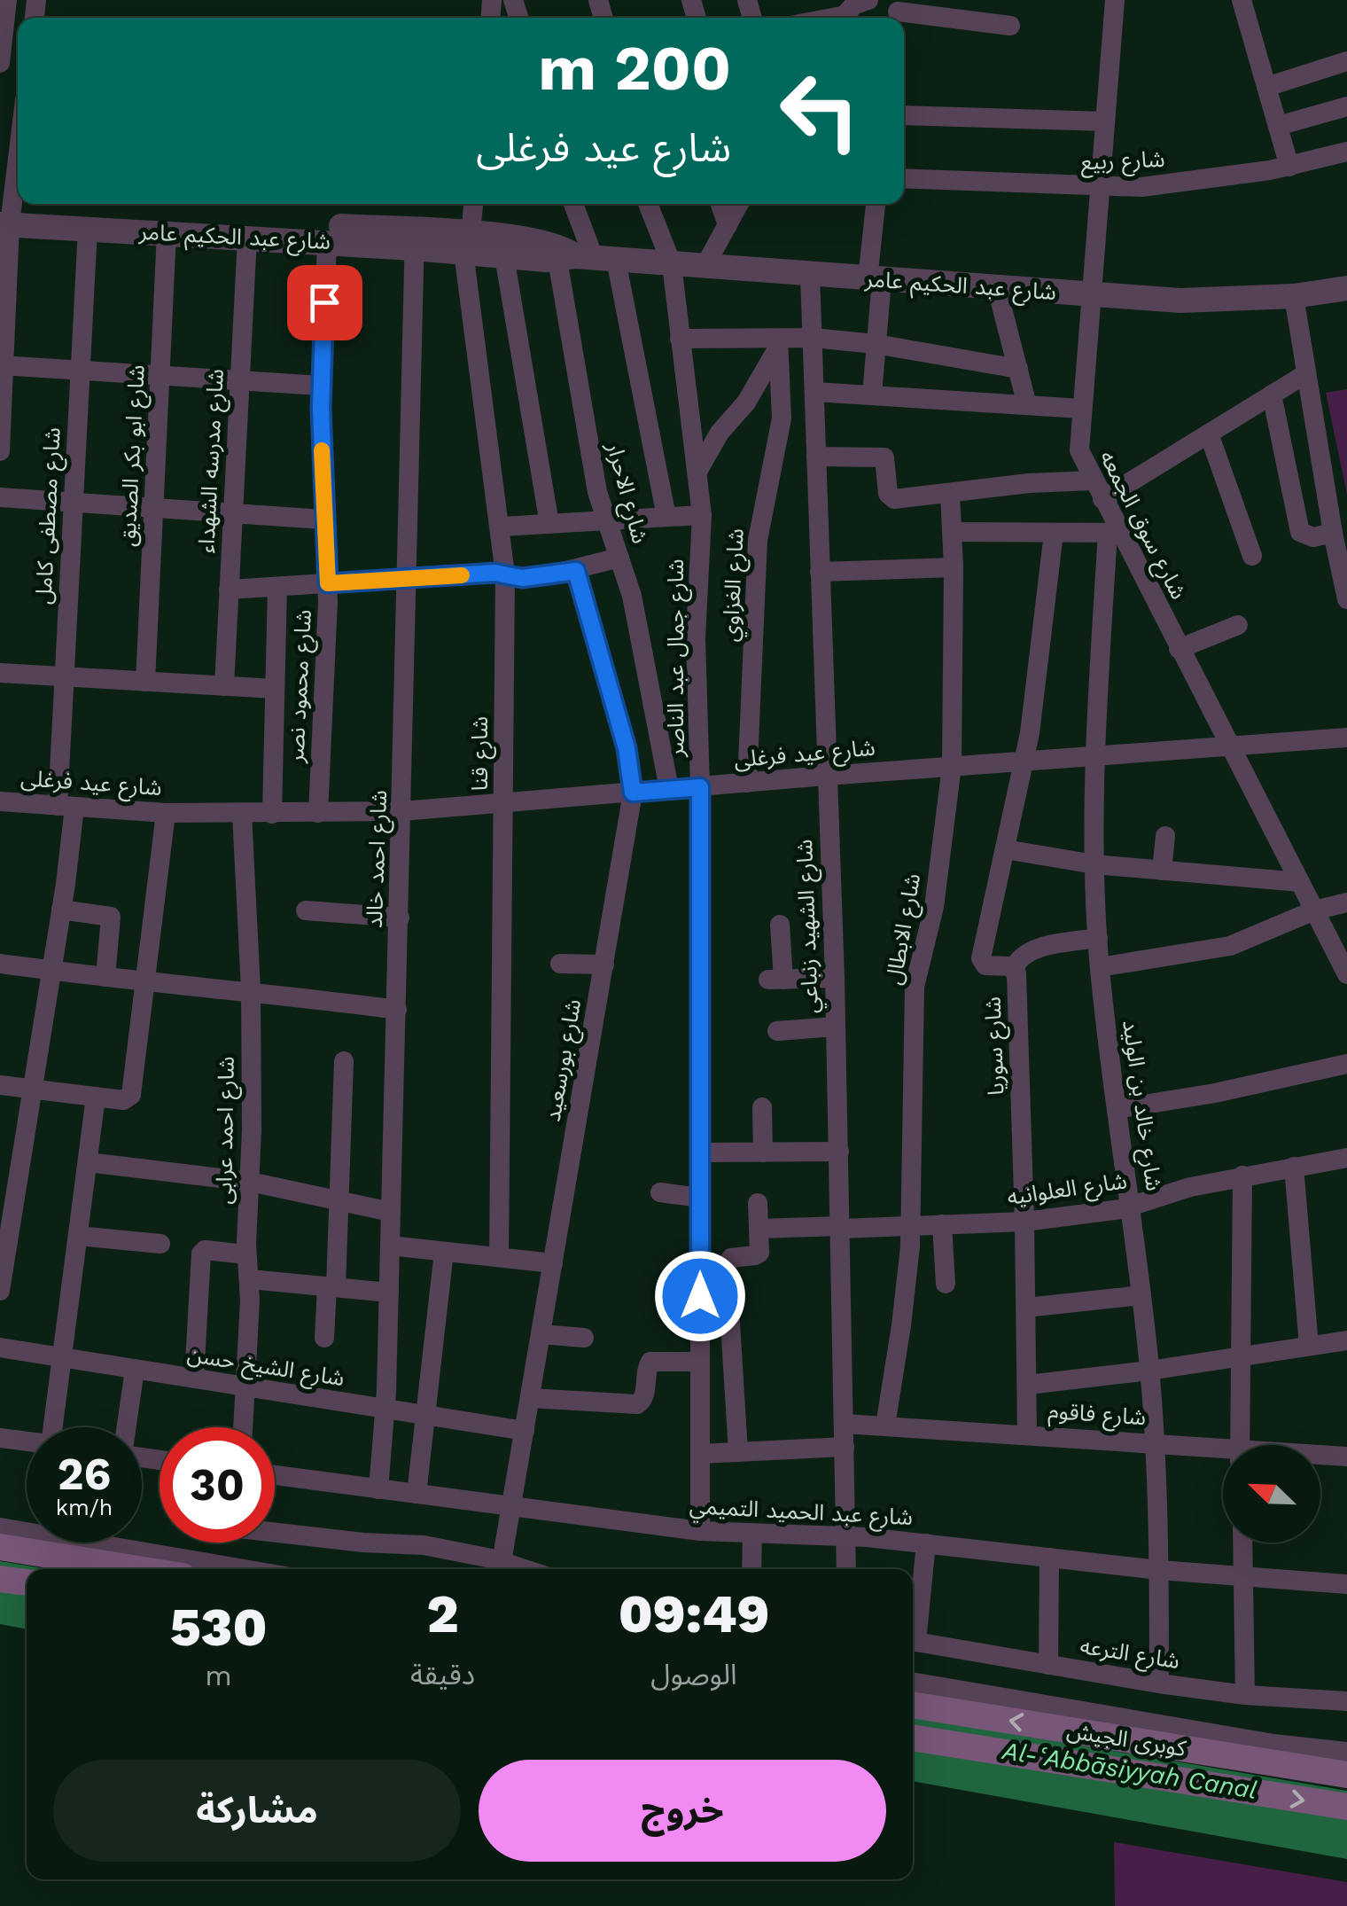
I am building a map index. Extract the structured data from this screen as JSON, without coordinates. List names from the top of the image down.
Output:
{
  "streets": {
    "main road": ["كوبرى الجيش"],
    "street": [
      "شارع ربيع",
      "شارع عبد الحكيم عامر",
      "شارع ابو بكر الصديق",
      "شارع مدرسه الشهداء",
      "شارع الاحرار",
      "شارع مصطفى كامل",
      "شارع سوق الجمعه",
      "شارع الغزاوي",
      "شارع جمال عبد الناصر",
      "شارع محمود نصر",
      "شارع قنا",
      "شارع عيد فرغلى",
      "شارع احمد خالد",
      "شارع الشهيد زنباعي",
      "شارع الابطال",
      "شارع سوريا",
      "شارع بورسعيد",
      "شارع خالد بن الوليد",
      "شارع احمد عرابى",
      "شارع العلوانيه",
      "شارع الشيخ حسن",
      "شارع فاقوم",
      "شارع عبد الحميد التميمي",
      "شارع الترعه"
    ]
  },
  "crossings": [
    ["شارع ربيع", "شارع سوق الجمعه"],
    ["شارع عبد الحكيم عامر", "شارع ابو بكر الصديق"],
    ["شارع عبد الحكيم عامر", "شارع مدرسه الشهداء"],
    ["شارع عبد الحكيم عامر", "شارع الاحرار"],
    ["شارع عبد الحكيم عامر", "شارع مصطفى كامل"],
    ["شارع عبد الحكيم عامر", "شارع سوق الجمعه"],
    ["شارع عبد الحكيم عامر", "شارع جمال عبد الناصر"],
    ["شارع عبد الحكيم عامر", "شارع محمود نصر"],
    ["شارع عبد الحكيم عامر", "شارع قنا"],
    ["شارع عبد الحكيم عامر", "شارع احمد خالد"],
    ["شارع عبد الحكيم عامر", "شارع الشهيد زنباعي"],
    ["شارع الاحرار", "شارع عيد فرغلى"],
    ["شارع مصطفى كامل", "شارع عيد فرغلى"],
    ["شارع سوق الجمعه", "شارع عيد فرغلى"],
    ["شارع سوق الجمعه", "شارع خالد بن الوليد"],
    ["شارع الغزاوي", "شارع عيد فرغلى"],
    ["شارع جمال عبد الناصر", "شارع عيد فرغلى"],
    ["شارع جمال عبد الناصر", "شارع عبد الحميد التميمي"],
    ["شارع محمود نصر", "شارع عيد فرغلى"],
    ["شارع قنا", "شارع عيد فرغلى"],
    ["شارع عيد فرغلى", "شارع احمد خالد"],
    ["شارع عيد فرغلى", "شارع الشهيد زنباعي"],
    ["شارع عيد فرغلى", "شارع الابطال"],
    ["شارع عيد فرغلى", "شارع سوريا"],
    ["شارع عيد فرغلى", "شارع بورسعيد"],
    ["شارع عيد فرغلى", "شارع خالد بن الوليد"],
    ["شارع عيد فرغلى", "شارع احمد عرابى"],
    ["شارع احمد خالد", "شارع الشيخ حسن"],
    ["شارع احمد خالد", "شارع عبد الحميد التميمي"],
    ["شارع الشهيد زنباعي", "شارع العلوانيه"],
    ["شارع الشهيد زنباعي", "شارع فاقوم"],
    ["شارع الشهيد زنباعي", "شارع عبد الحميد التميمي"],
    ["شارع الابطال", "شارع العلوانيه"],
    ["شارع الابطال", "شارع فاقوم"],
    ["شارع سوريا", "شارع العلوانيه"],
    ["شارع سوريا", "شارع فاقوم"],
    ["شارع بورسعيد", "شارع الشيخ حسن"],
    ["شارع بورسعيد", "شارع عبد الحميد التميمي"],
    ["شارع خالد بن الوليد", "شارع العلوانيه"],
    ["شارع خالد بن الوليد", "شارع فاقوم"],
    ["شارع خالد بن الوليد", "شارع عبد الحميد التميمي"],
    ["شارع خالد بن الوليد", "شارع الترعه"],
    ["شارع احمد عرابى", "شارع الشيخ حسن"]
  ],
  "water": ["Al-ʿAbbāsiyyah Canal"],
  "north": "top left",
  "page": {
    "turn": ["200 m", "شارع عيد فرغلى"],
    "speed": "26 km/h",
    "limit": "30",
    "eta": [
      "09:49",
      "الوصول",
      "2",
      "دقيقة",
      "530",
      "m"
    ],
    "buttons": ["خروج", "مشاركة"]
  }
}
